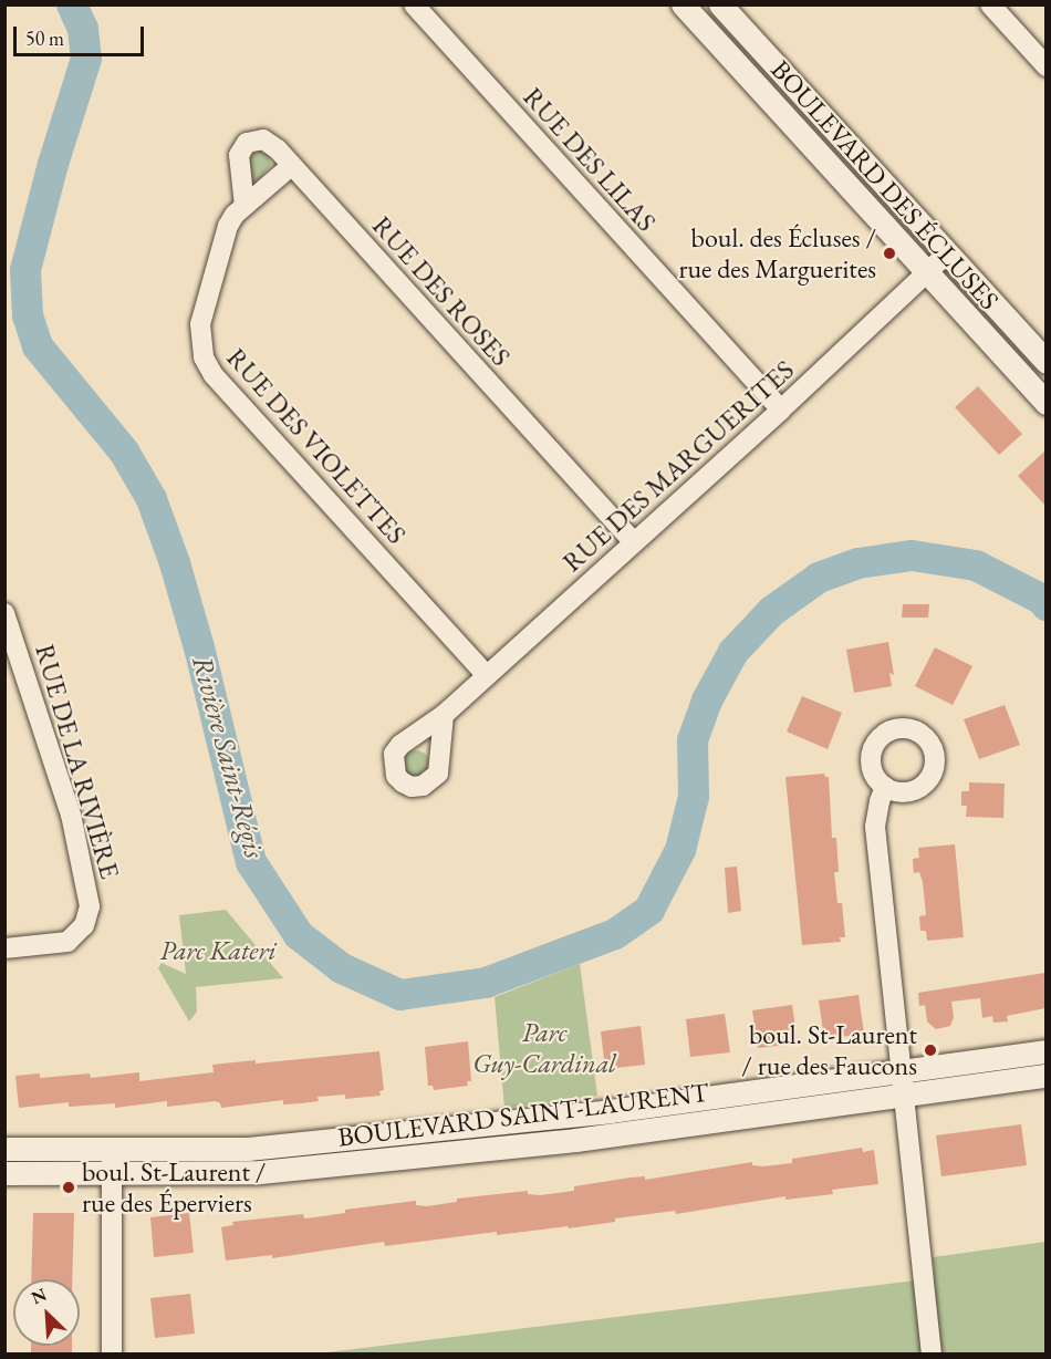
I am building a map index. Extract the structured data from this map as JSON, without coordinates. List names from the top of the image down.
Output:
{
  "streets": {
    "street": [
      "RUE DES LILAS",
      "BOULEVARD DES ÉCLUSES",
      "RUE DES ROSES",
      "RUE DES VIOLETTES",
      "RUE DES MARGUERITES",
      "RUE DE LA RIVIÈRE",
      "BOULEVARD SAINT-LAURENT"
    ]
  },
  "crossings": [
    ["RUE DES LILAS", "RUE DES MARGUERITES"],
    ["BOULEVARD DES ÉCLUSES", "RUE DES MARGUERITES"],
    ["RUE DES ROSES", "RUE DES VIOLETTES"],
    ["RUE DES ROSES", "RUE DES MARGUERITES"],
    ["RUE DES VIOLETTES", "RUE DES MARGUERITES"]
  ],
  "water": ["Rivière Saint-Régis"],
  "parks": ["Parc Kateri", "Parc Guy-Cardinal"],
  "places": ["boul. des Écluses / rue des Marguerites", "boul. St-Laurent / rue des Faucons", "boul. St-Laurent / rue des Éperviers"],
  "scale_bar": "50 m",
  "north": "top left"
}
